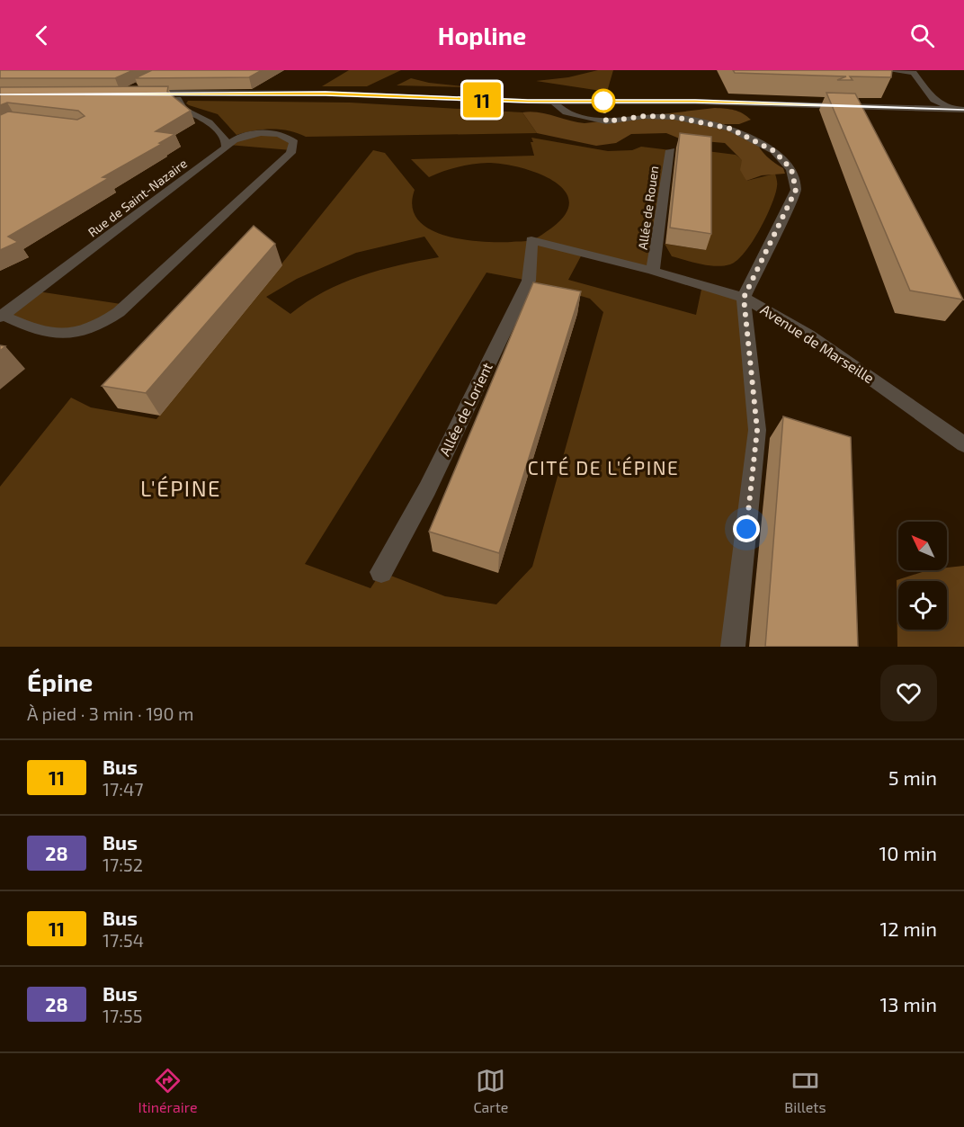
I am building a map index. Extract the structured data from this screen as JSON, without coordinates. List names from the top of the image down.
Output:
{
  "streets": {
    "street": [
      "Rue de Saint-Nazaire",
      "Allée de Rouen",
      "Avenue de Marseille",
      "Allée de Lorient"
    ]
  },
  "crossings": [
    ["Allée de Rouen", "Avenue de Marseille"],
    ["Avenue de Marseille", "Allée de Lorient"]
  ],
  "districts": ["CITÉ DE L'ÉPINE", "L'ÉPINE"],
  "lines": ["bus line 11"],
  "north": "top left",
  "page": {
    "header": "Hopline",
    "on_map": "11",
    "heading": ["Épine", "À pied · 3 min · 190 m"],
    "list": [
      {
        "mark": "11",
        "name": "Bus",
        "note": "17:47",
        "value": "5 min"
      },
      {
        "mark": "28",
        "name": "Bus",
        "note": "17:52",
        "value": "10 min"
      },
      {
        "mark": "11",
        "name": "Bus",
        "note": "17:54",
        "value": "12 min"
      },
      {
        "mark": "28",
        "name": "Bus",
        "note": "17:55",
        "value": "13 min"
      }
    ],
    "tabs": ["Itinéraire", "Carte", "Billets"]
  }
}
